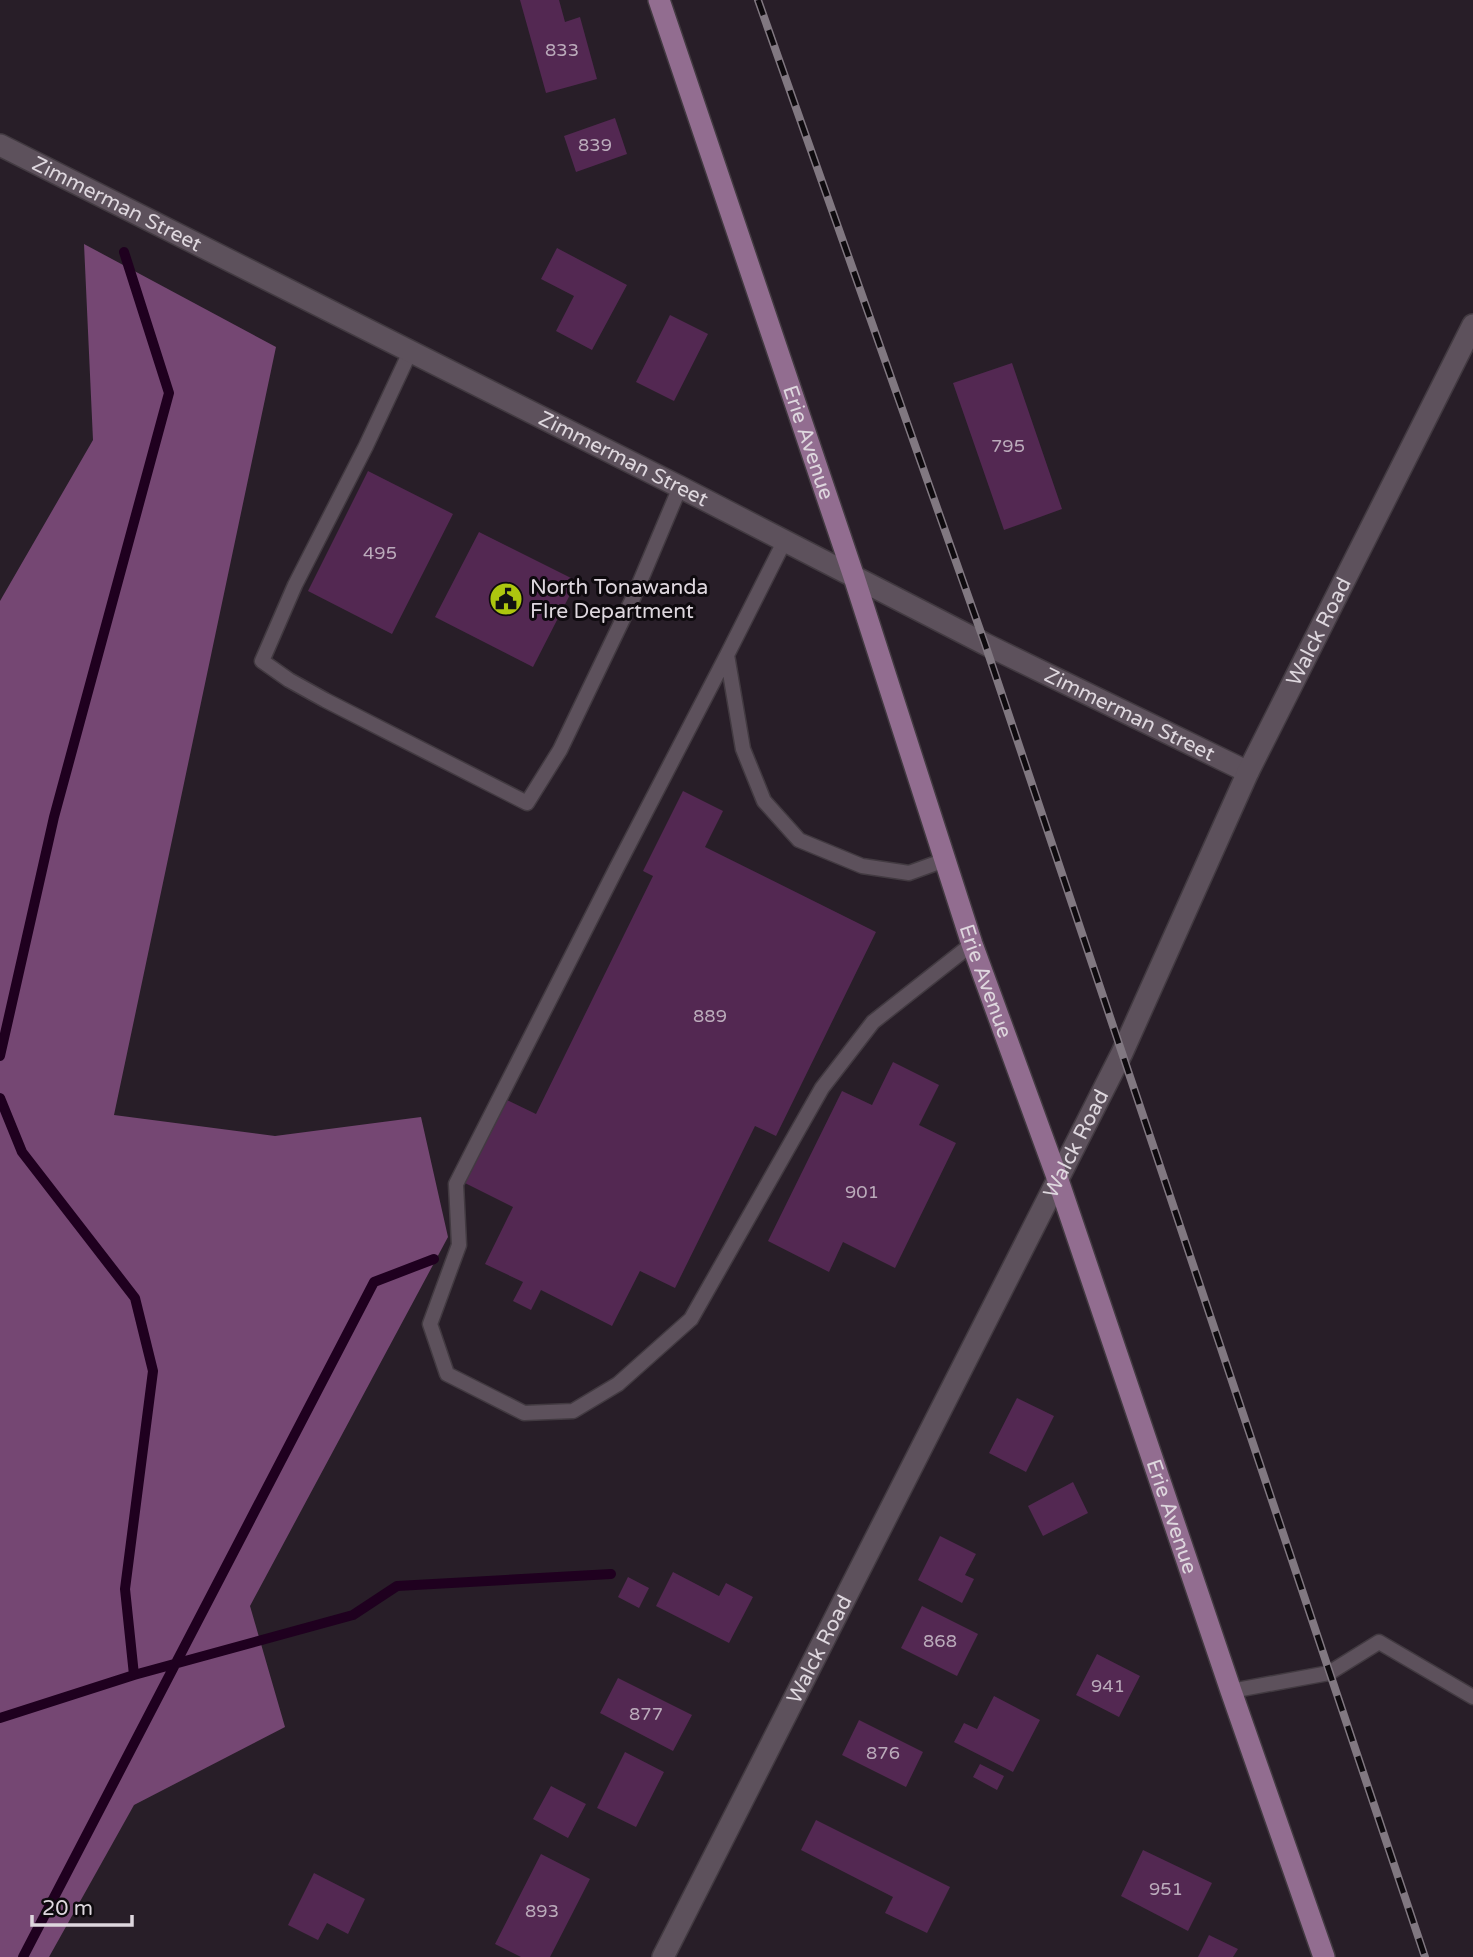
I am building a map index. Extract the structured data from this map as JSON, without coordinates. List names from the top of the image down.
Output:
{
  "streets": {
    "main road": ["Erie Avenue"],
    "street": ["Zimmerman Street", "Walck Road"]
  },
  "crossings": [
    ["Zimmerman Street", "Erie Avenue"],
    ["Zimmerman Street", "Walck Road"],
    ["Erie Avenue", "Walck Road"]
  ],
  "places": {
    "public building": ["North Tonawanda FIre Department"]
  },
  "house_numbers": [
    "833",
    "839",
    "795",
    "495",
    "889",
    "901",
    "868",
    "941",
    "877",
    "876",
    "951",
    "893"
  ],
  "scale_bar": "20 m"
}
